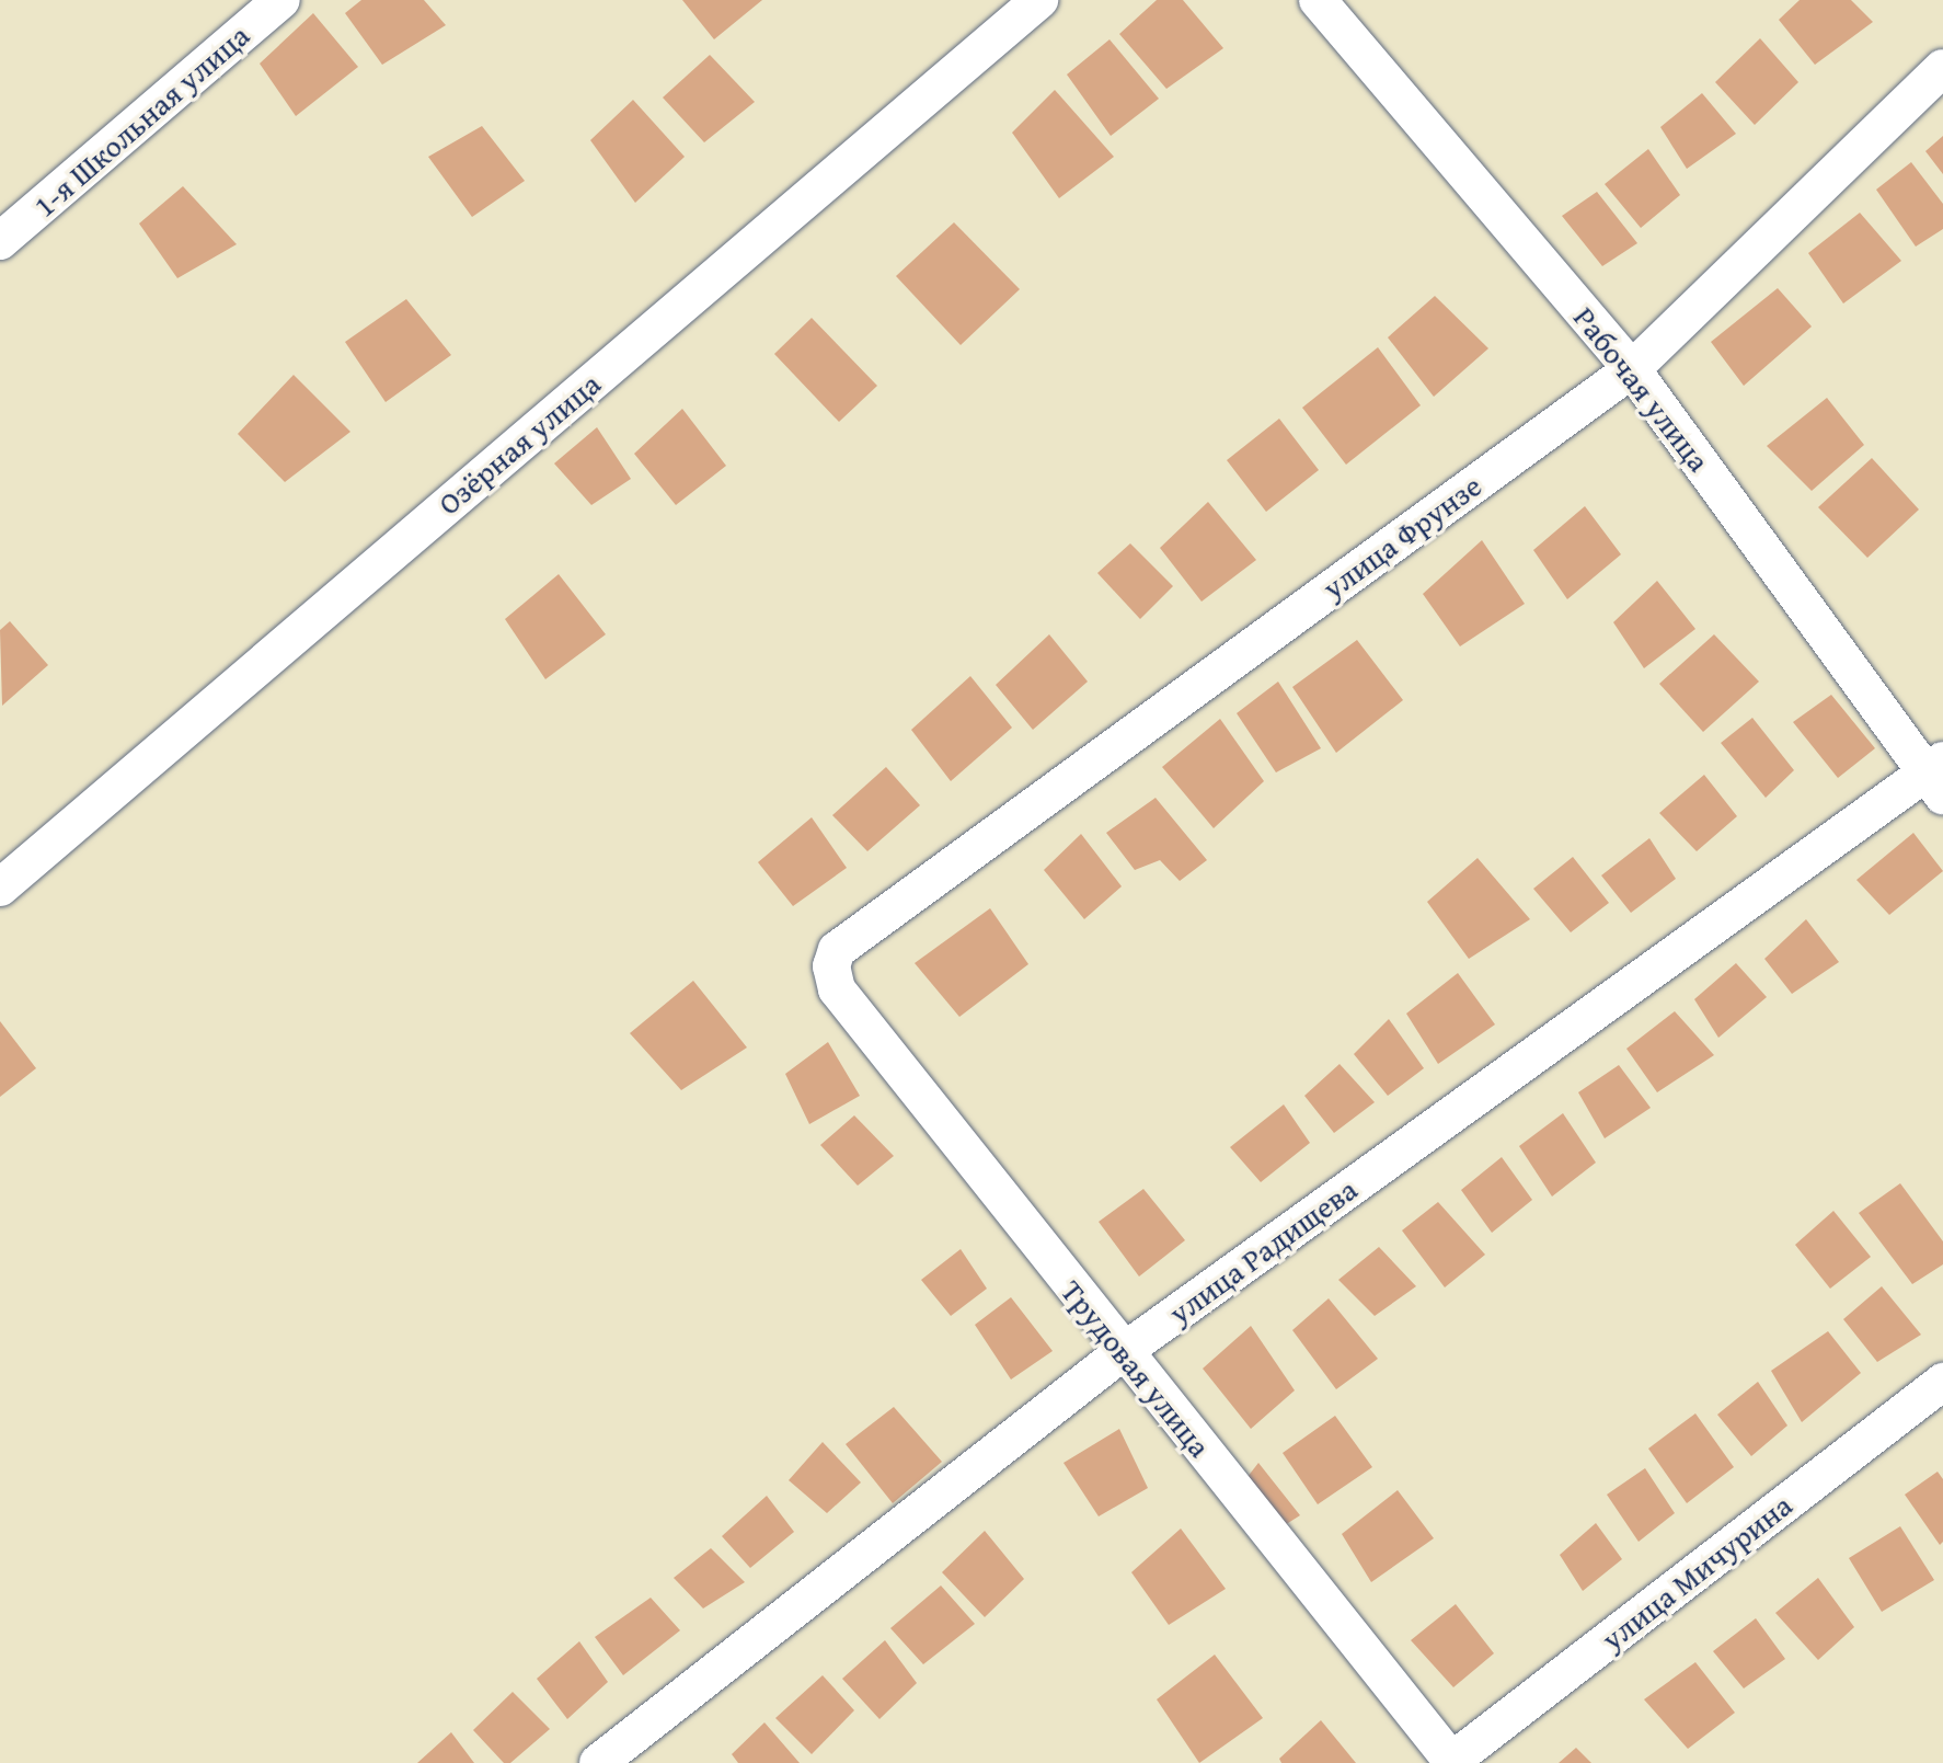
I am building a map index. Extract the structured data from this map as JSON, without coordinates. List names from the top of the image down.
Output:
{
  "streets": {
    "street": [
      "1-я Школьная улица",
      "Рабочая улица",
      "Озёрная улица",
      "улица Фрунзе",
      "улица Радищева",
      "Трудовая улица",
      "улица Мичурина"
    ]
  },
  "crossings": [
    ["Рабочая улица", "улица Фрунзе"],
    ["Рабочая улица", "улица Радищева"],
    ["улица Фрунзе", "Трудовая улица"],
    ["улица Радищева", "Трудовая улица"],
    ["Трудовая улица", "улица Мичурина"]
  ]
}
